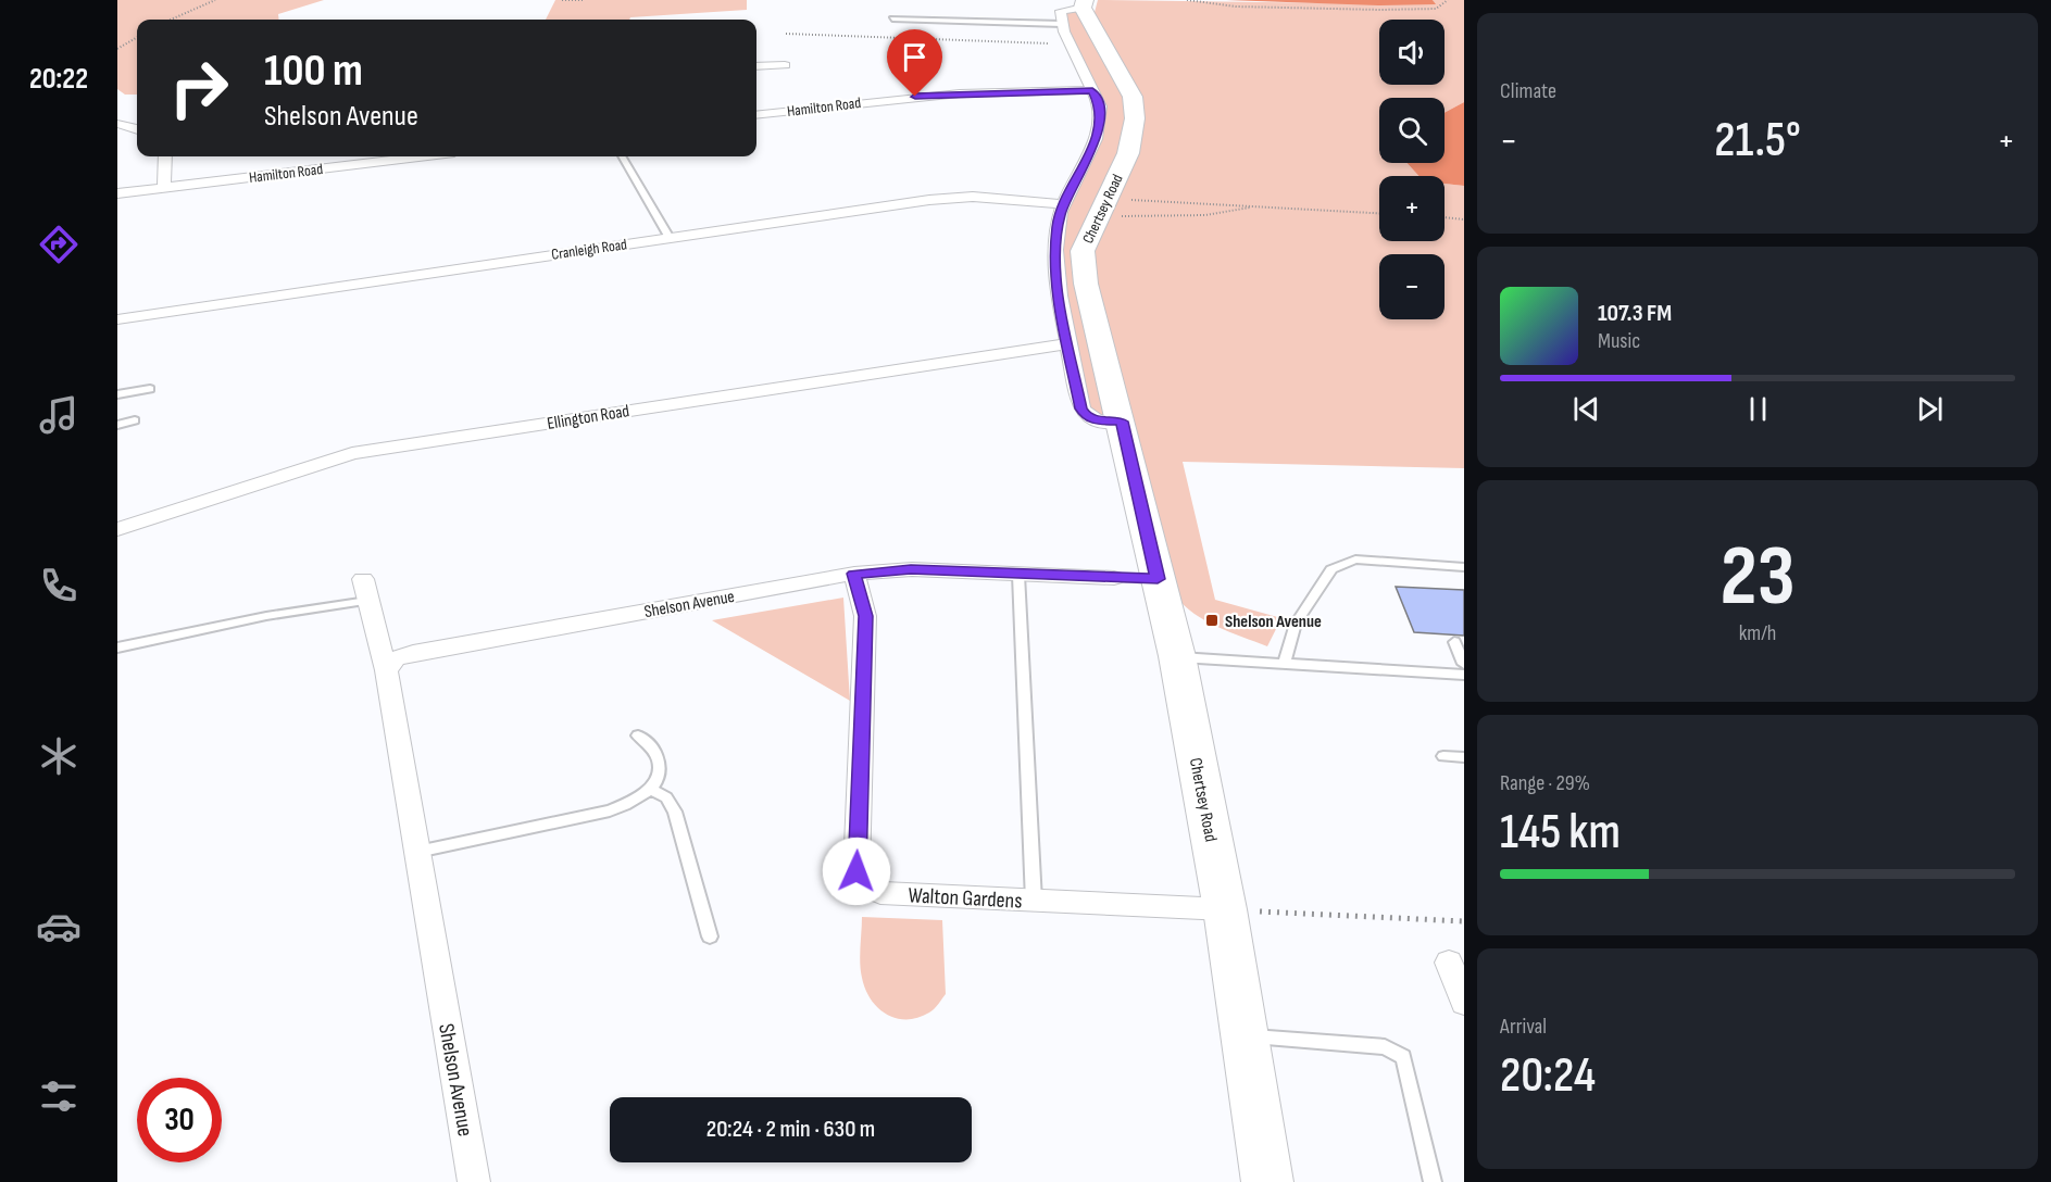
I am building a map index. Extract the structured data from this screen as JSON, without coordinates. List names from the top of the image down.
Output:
{
  "streets": {
    "main road": ["Chertsey Road"],
    "street": [
      "Hamilton Road",
      "Cranleigh Road",
      "Ellington Road",
      "Shelson Avenue",
      "Walton Gardens"
    ]
  },
  "crossings": [
    ["Hamilton Road", "Chertsey Road"],
    ["Chertsey Road", "Cranleigh Road"],
    ["Chertsey Road", "Ellington Road"],
    ["Chertsey Road", "Shelson Avenue"],
    ["Chertsey Road", "Walton Gardens"],
    ["Shelson Avenue", "Walton Gardens"]
  ],
  "places": {
    "transit": ["Shelson Avenue"]
  },
  "page": {
    "tabs": "20:22",
    "tile": [
      "Climate",
      ["23", "km/h"],
      ["Range · 29%", "145 km"],
      ["Arrival", "20:24"]
    ],
    "map_buttons": ["+", "−"],
    "turn": ["100 m", "Shelson Avenue"],
    "heat": ["−", "21.5°", "+"],
    "song": ["107.3 FM", "Music"],
    "limit": "30",
    "trip": "20:24 · 2 min · 630 m"
  }
}
